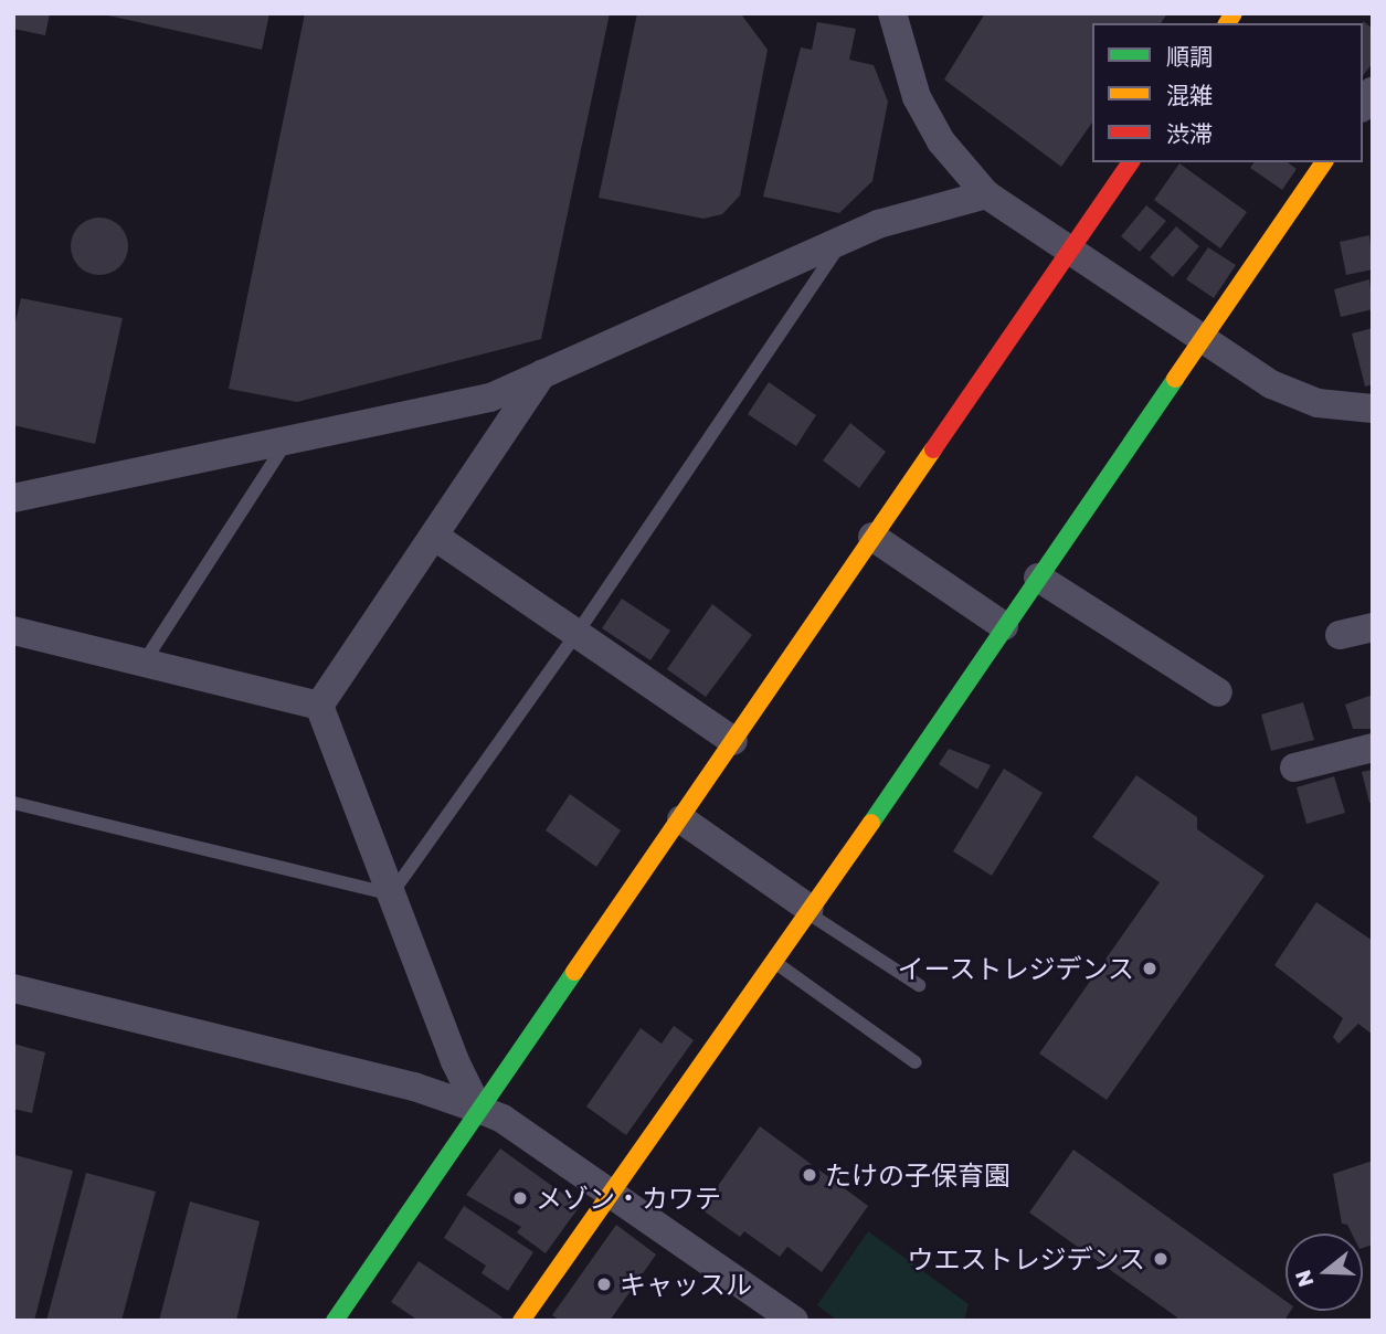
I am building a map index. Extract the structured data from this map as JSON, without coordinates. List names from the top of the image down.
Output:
{
  "places": [
    "イーストレジデンス",
    "たけの子保育園",
    "メゾン・カワテ",
    "ウエストレジデンス",
    "キャッスル"
  ],
  "legend": ["順調", "混雑", "渋滞"],
  "north": "left"
}
